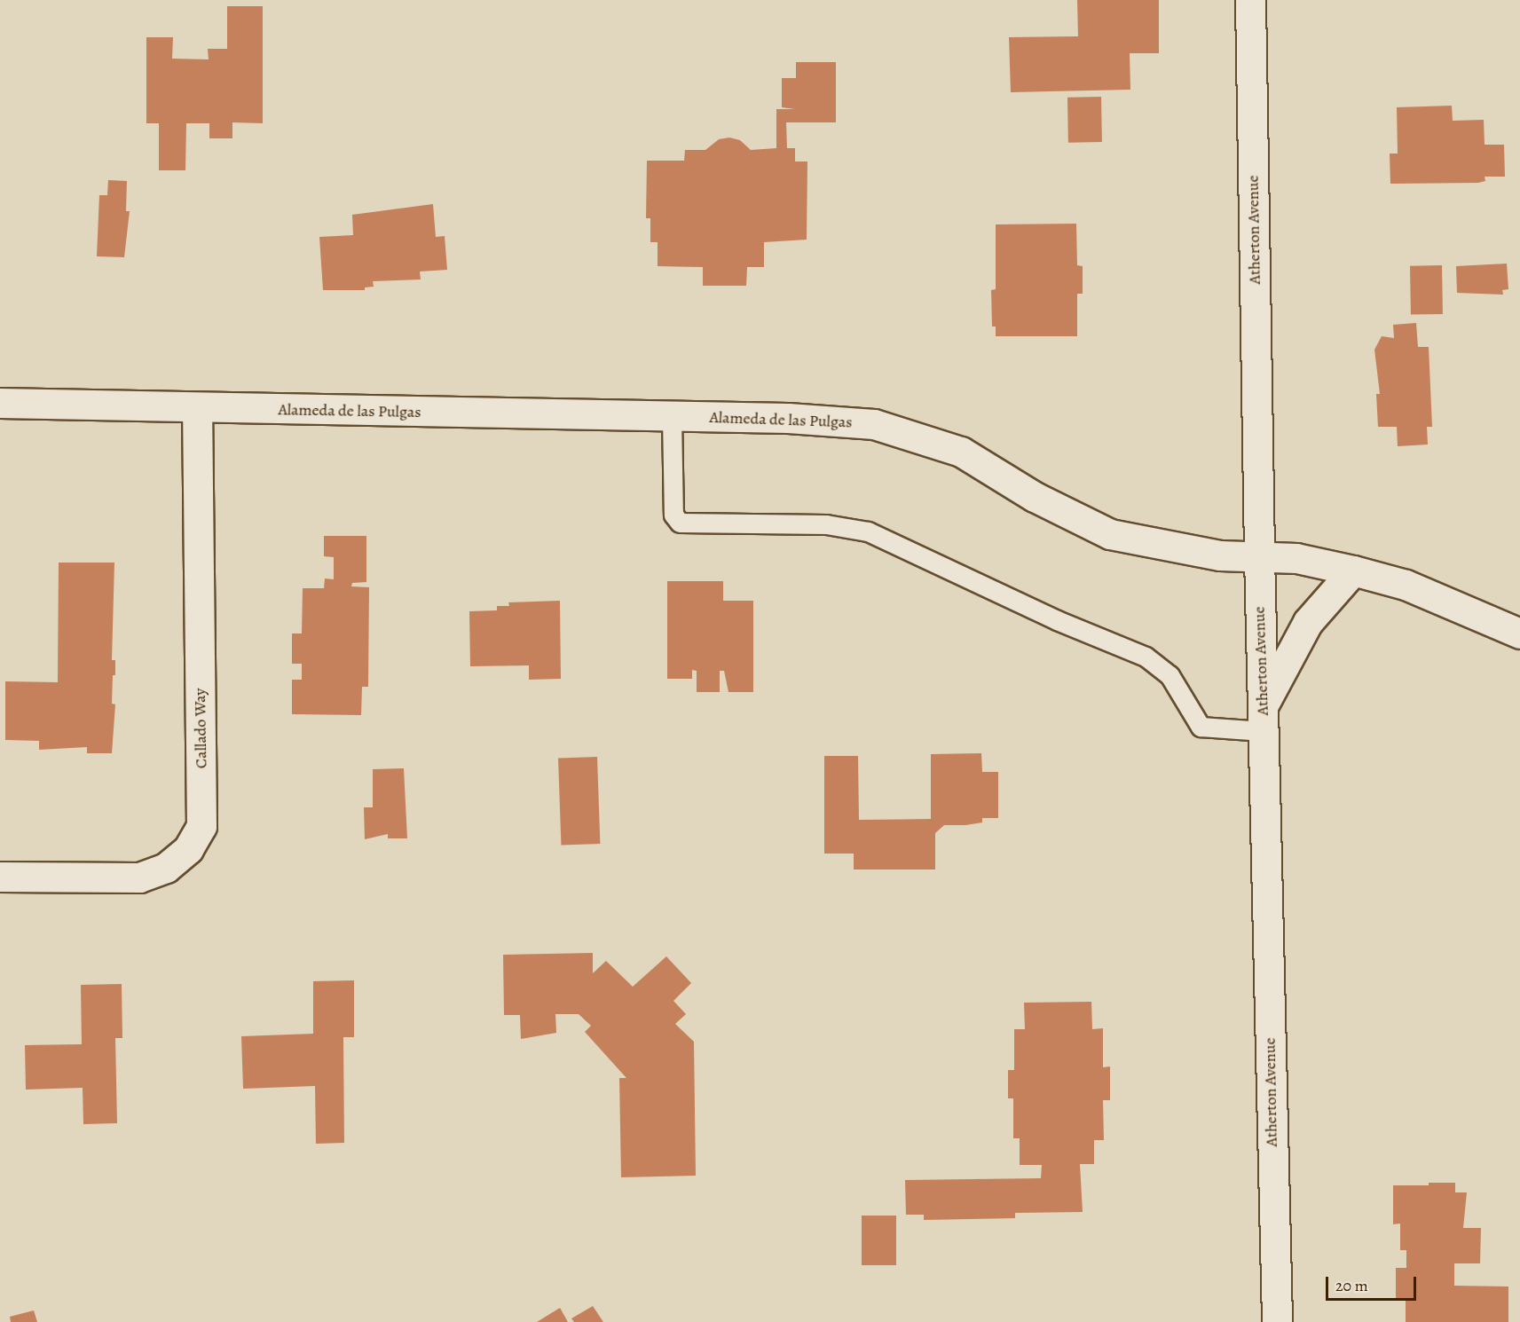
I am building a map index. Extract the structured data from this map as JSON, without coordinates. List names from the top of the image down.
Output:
{
  "streets": {
    "street": ["Atherton Avenue", "Alameda de las Pulgas", "Callado Way"]
  },
  "crossings": [
    ["Atherton Avenue", "Alameda de las Pulgas"],
    ["Alameda de las Pulgas", "Callado Way"]
  ],
  "scale_bar": "20 m"
}
